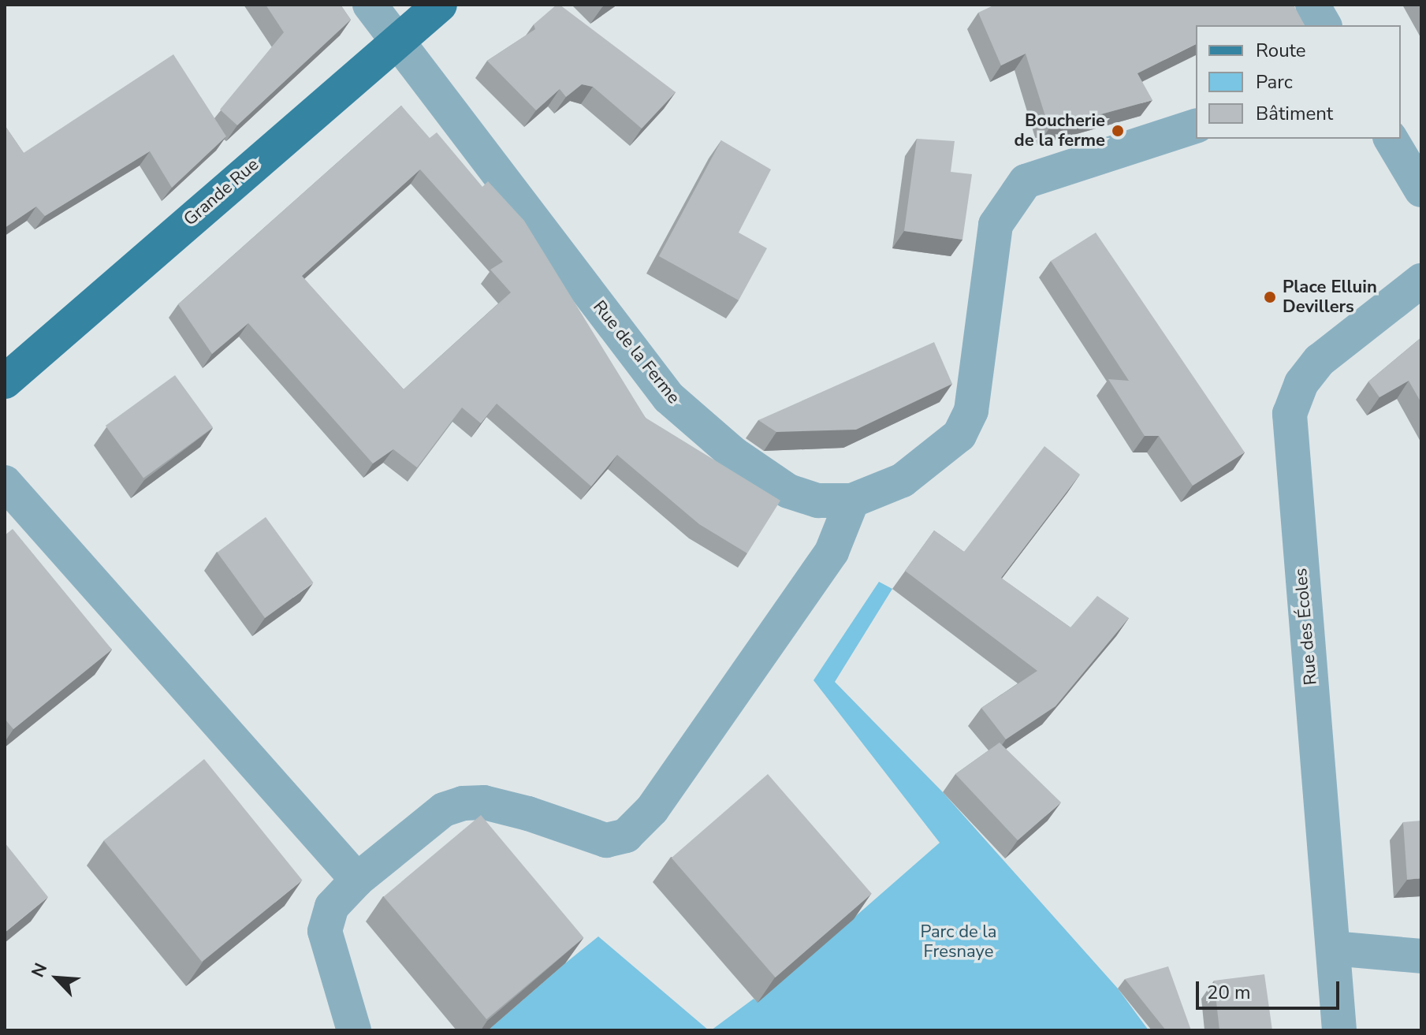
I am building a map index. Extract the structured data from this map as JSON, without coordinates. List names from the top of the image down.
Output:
{
  "streets": {
    "main road": ["Grande Rue"],
    "street": ["Rue de la Ferme", "Rue des Écoles"]
  },
  "crossings": [
    ["Grande Rue", "Rue de la Ferme"]
  ],
  "parks": ["Parc de la Fresnaye"],
  "places": ["Boucherie de la ferme", "Place Elluin Devillers"],
  "legend": ["Route", "Parc", "Bâtiment"],
  "scale_bar": "20 m",
  "north": "top left"
}
